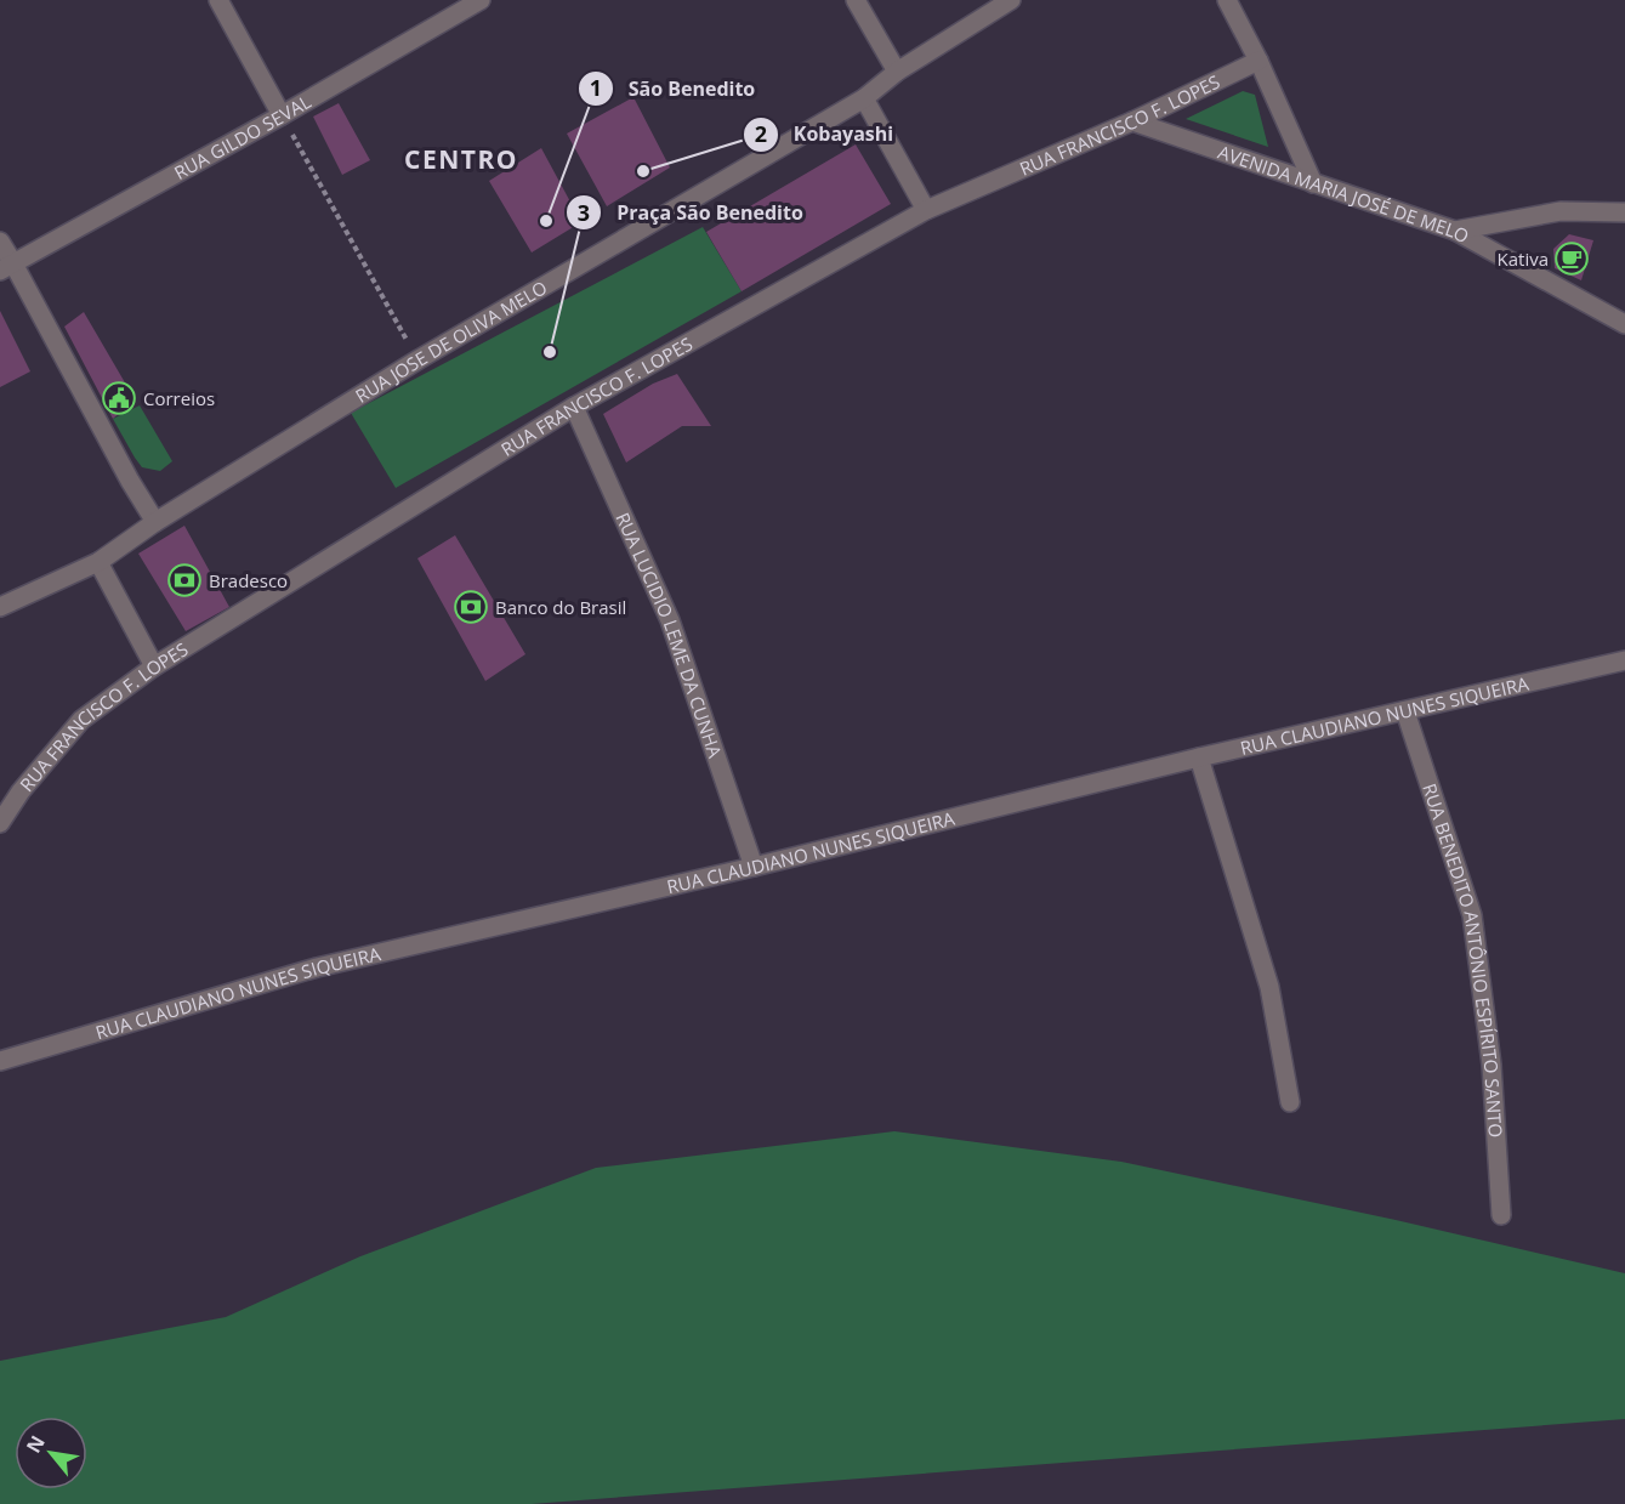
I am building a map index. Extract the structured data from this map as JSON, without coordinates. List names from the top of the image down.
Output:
{
  "streets": {
    "street": [
      "RUA FRANCISCO F. LOPES",
      "RUA GILDO SEVAL",
      "AVENIDA MARIA JOSÉ DE MELO",
      "RUA JOSE DE OLIVA MELO",
      "RUA LUCIDIO LEME DA CUNHA",
      "RUA CLAUDIANO NUNES SIQUEIRA",
      "RUA BENEDITO ANTÔNIO ESPÍRITO SANTO"
    ]
  },
  "crossings": [
    ["RUA FRANCISCO F. LOPES", "AVENIDA MARIA JOSÉ DE MELO"],
    ["RUA FRANCISCO F. LOPES", "RUA LUCIDIO LEME DA CUNHA"],
    ["RUA LUCIDIO LEME DA CUNHA", "RUA CLAUDIANO NUNES SIQUEIRA"],
    ["RUA CLAUDIANO NUNES SIQUEIRA", "RUA BENEDITO ANTÔNIO ESPÍRITO SANTO"]
  ],
  "districts": ["CENTRO"],
  "places": {
    "other": ["Kobayashi", "São Benedito", "Praça São Benedito"],
    "cafe": ["Kativa"],
    "public building": ["Correios"],
    "bank": ["Bradesco", "Banco do Brasil"]
  },
  "north": "top left"
}
